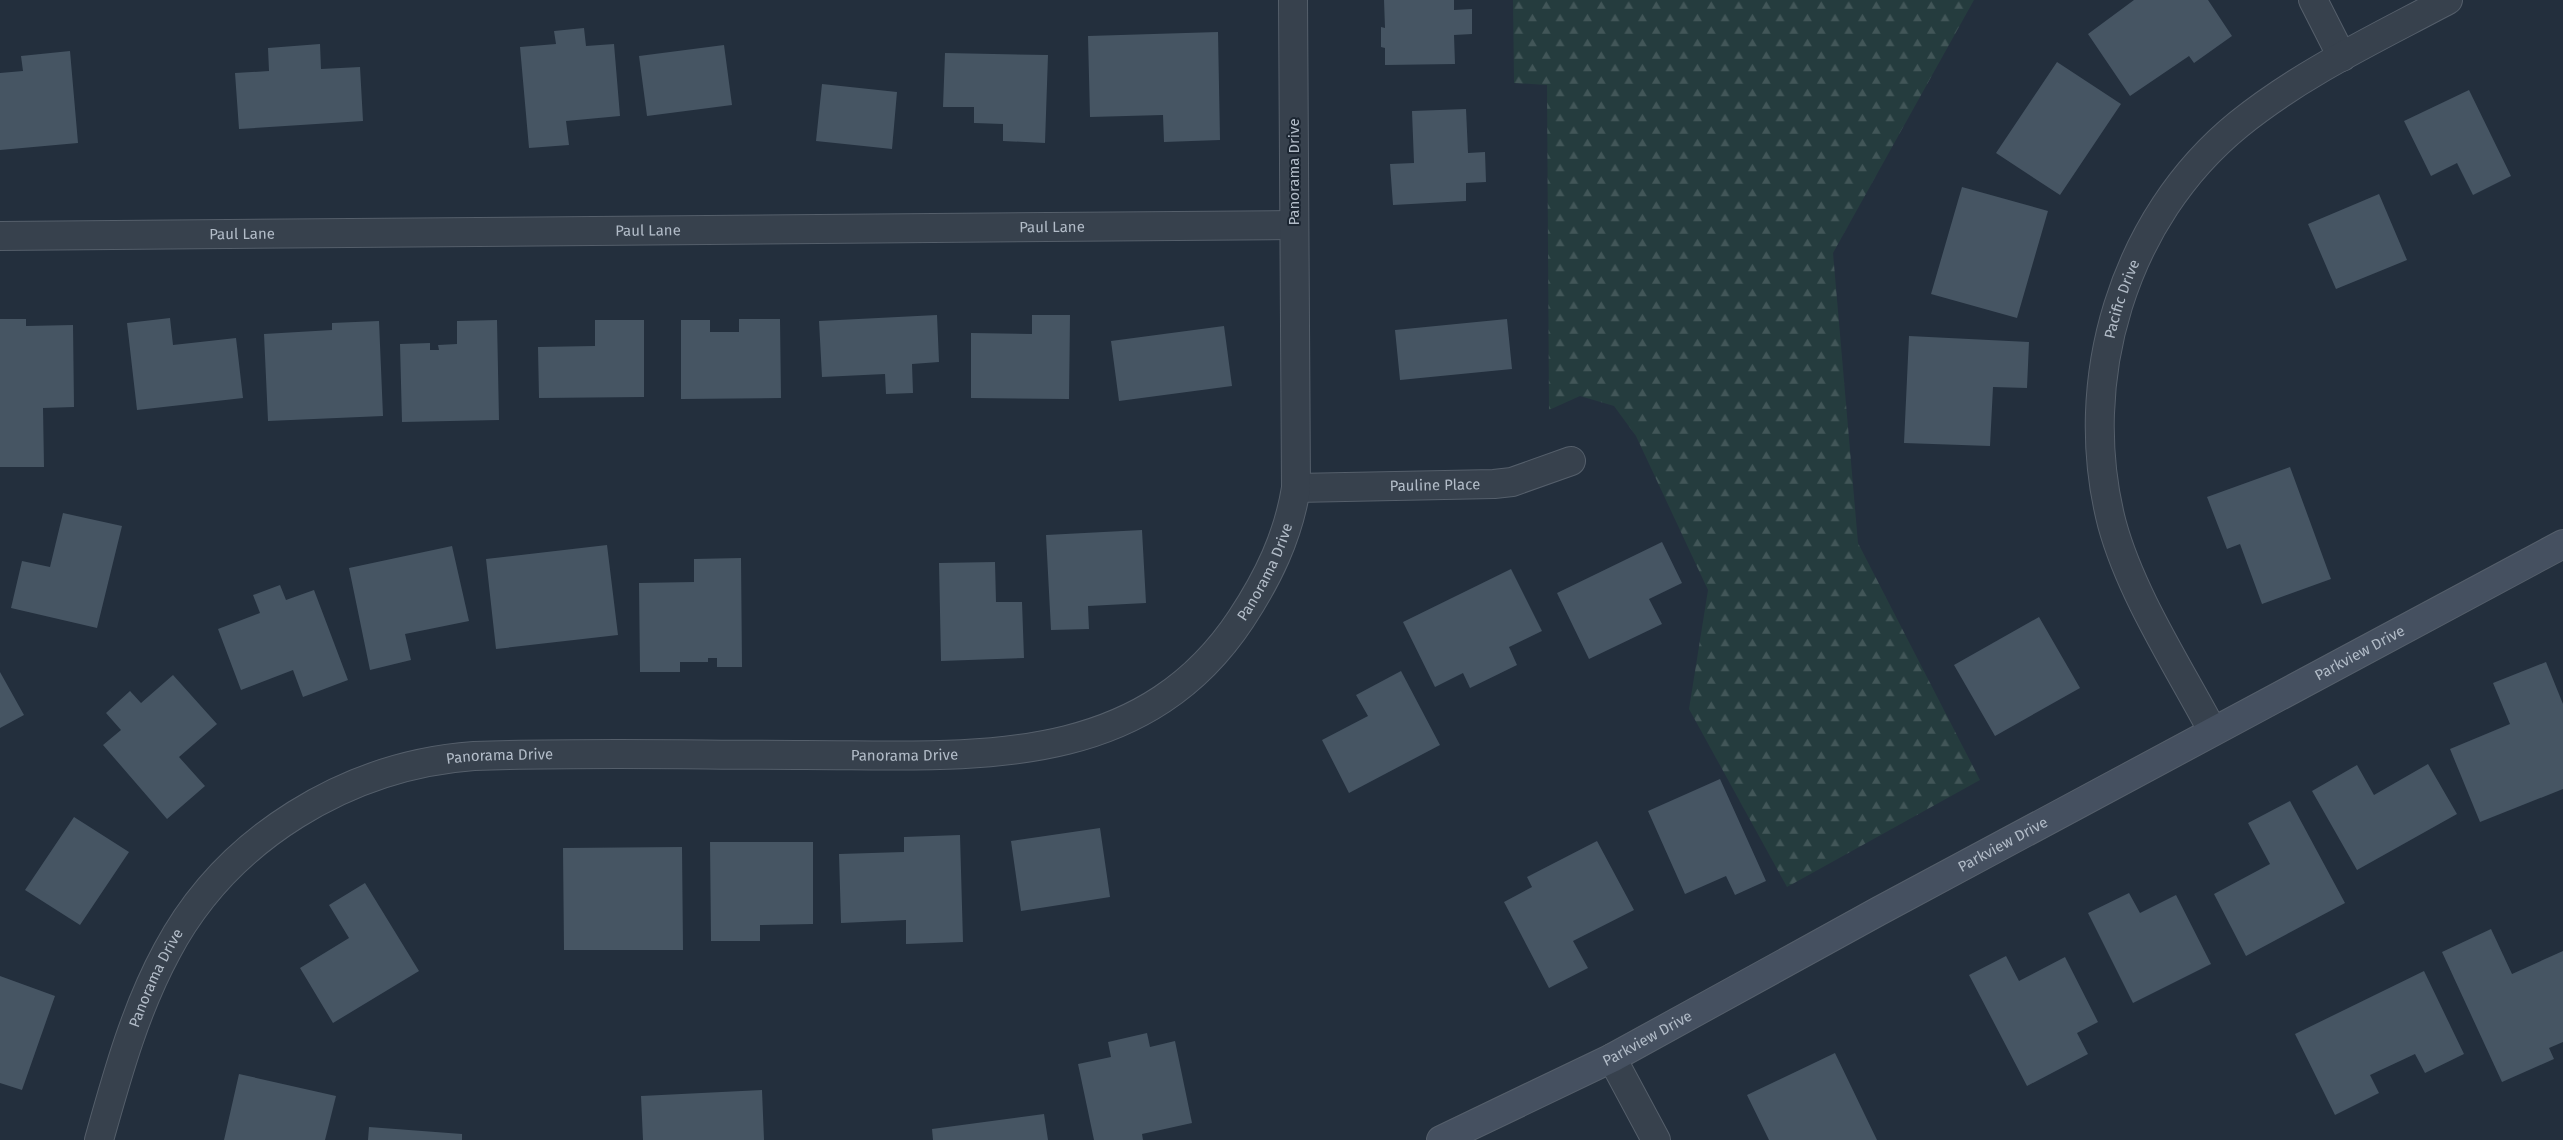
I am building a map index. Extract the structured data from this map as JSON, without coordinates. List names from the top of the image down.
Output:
{
  "streets": {
    "street": [
      "Panorama Drive",
      "Paul Lane",
      "Pacific Drive",
      "Pauline Place",
      "Parkview Drive"
    ]
  },
  "crossings": [
    ["Panorama Drive", "Paul Lane"],
    ["Panorama Drive", "Pauline Place"],
    ["Pacific Drive", "Parkview Drive"]
  ]
}
